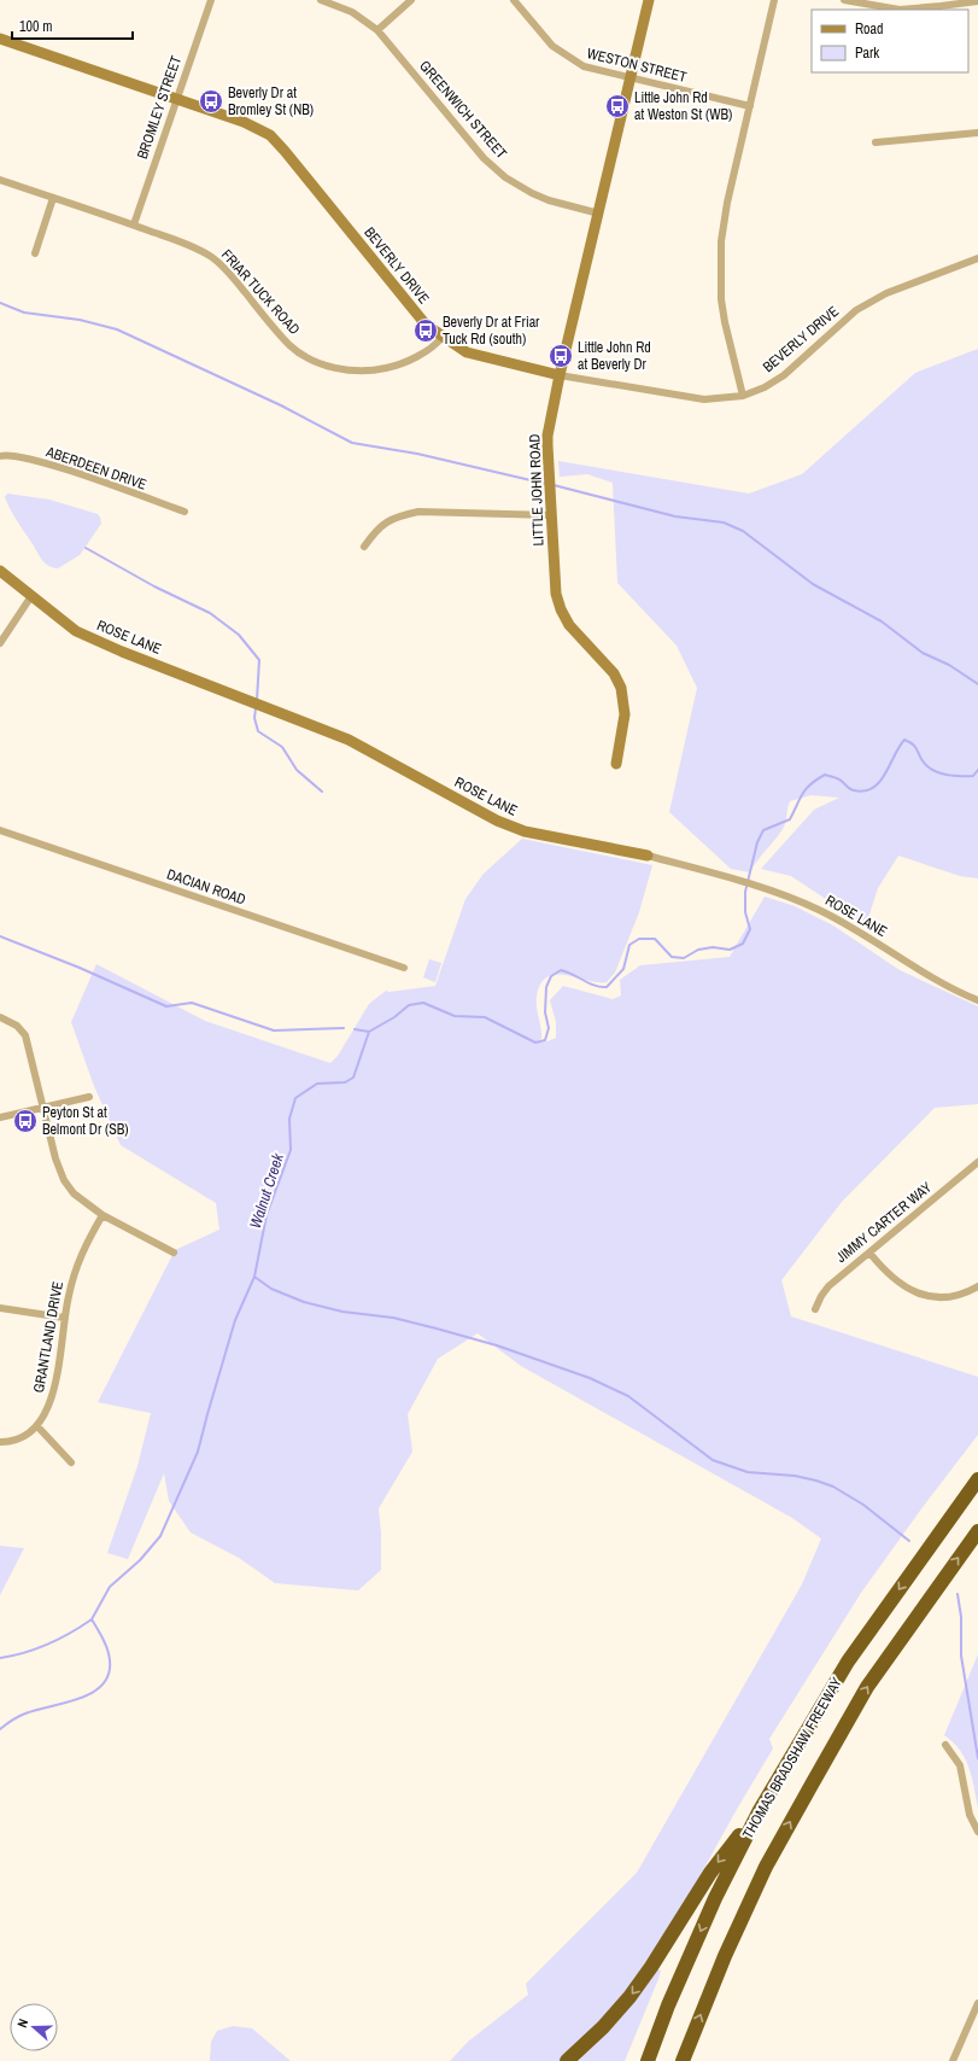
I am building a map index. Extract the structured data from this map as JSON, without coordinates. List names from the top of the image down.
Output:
{
  "streets": {
    "highway": ["THOMAS BRADSHAW FREEWAY"],
    "street": [
      "WESTON STREET",
      "BROMLEY STREET",
      "GREENWICH STREET",
      "BEVERLY DRIVE",
      "FRIAR TUCK ROAD",
      "ABERDEEN DRIVE",
      "LITTLE JOHN ROAD",
      "ROSE LANE",
      "DACIAN ROAD",
      "JIMMY CARTER WAY",
      "GRANTLAND DRIVE"
    ]
  },
  "crossings": [
    ["WESTON STREET", "LITTLE JOHN ROAD"],
    ["BROMLEY STREET", "BEVERLY DRIVE"],
    ["BROMLEY STREET", "FRIAR TUCK ROAD"],
    ["GREENWICH STREET", "LITTLE JOHN ROAD"],
    ["BEVERLY DRIVE", "FRIAR TUCK ROAD"],
    ["BEVERLY DRIVE", "LITTLE JOHN ROAD"]
  ],
  "water": ["Walnut Creek"],
  "places": {
    "bus stop": [
      "Beverly Dr at Bromley St (NB)",
      "Little John Rd at Weston St (WB)",
      "Beverly Dr at Friar Tuck Rd (south)",
      "Little John Rd at Beverly Dr",
      "Peyton St at Belmont Dr (SB)"
    ]
  },
  "legend": ["Road", "Park"],
  "scale_bar": "100 m",
  "north": "left"
}
